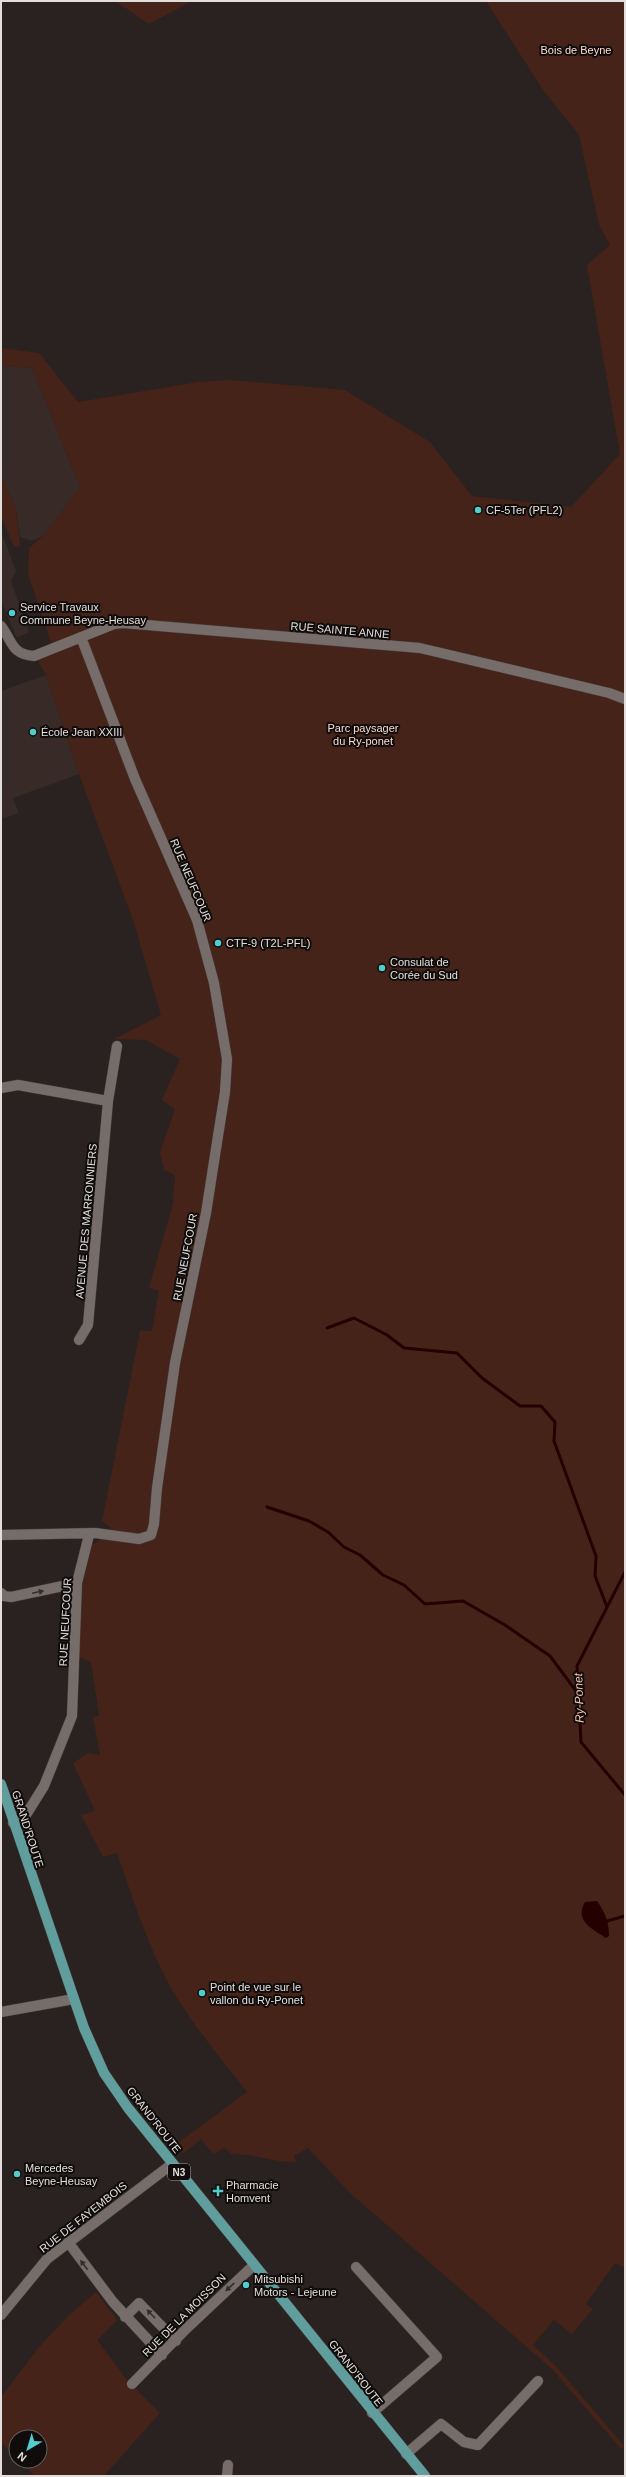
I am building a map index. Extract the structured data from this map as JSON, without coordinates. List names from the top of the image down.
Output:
{
  "streets": {
    "main road": ["GRAND'ROUTE", "N3"],
    "street": [
      "RUE SAINTE ANNE",
      "RUE NEUFCOUR",
      "AVENUE DES MARRONNIERS",
      "RUE DE FAYEMBOIS",
      "RUE DE LA MOISSON"
    ]
  },
  "crossings": [
    ["RUE SAINTE ANNE", "RUE NEUFCOUR"],
    ["RUE NEUFCOUR", "GRAND'ROUTE"],
    ["GRAND'ROUTE", "RUE DE FAYEMBOIS"],
    ["GRAND'ROUTE", "RUE DE LA MOISSON"]
  ],
  "one_way": ["RUE DE LA MOISSON"],
  "water": ["Ry-Ponet"],
  "parks": ["Bois de Beyne", "Parc paysager du Ry-ponet"],
  "places": {
    "other": [
      "CF-5Ter (PFL2)",
      "Service Travaux Commune Beyne-Heusay",
      "École Jean XXIII",
      "CTF-9 (T2L-PFL)",
      "Consulat de Corée du Sud",
      "Point de vue sur le vallon du Ry-Ponet",
      "Mercedes Beyne-Heusay",
      "Mitsubishi Motors - Lejeune"
    ],
    "health": ["Pharmacie Homvent"]
  },
  "north": "bottom left"
}
